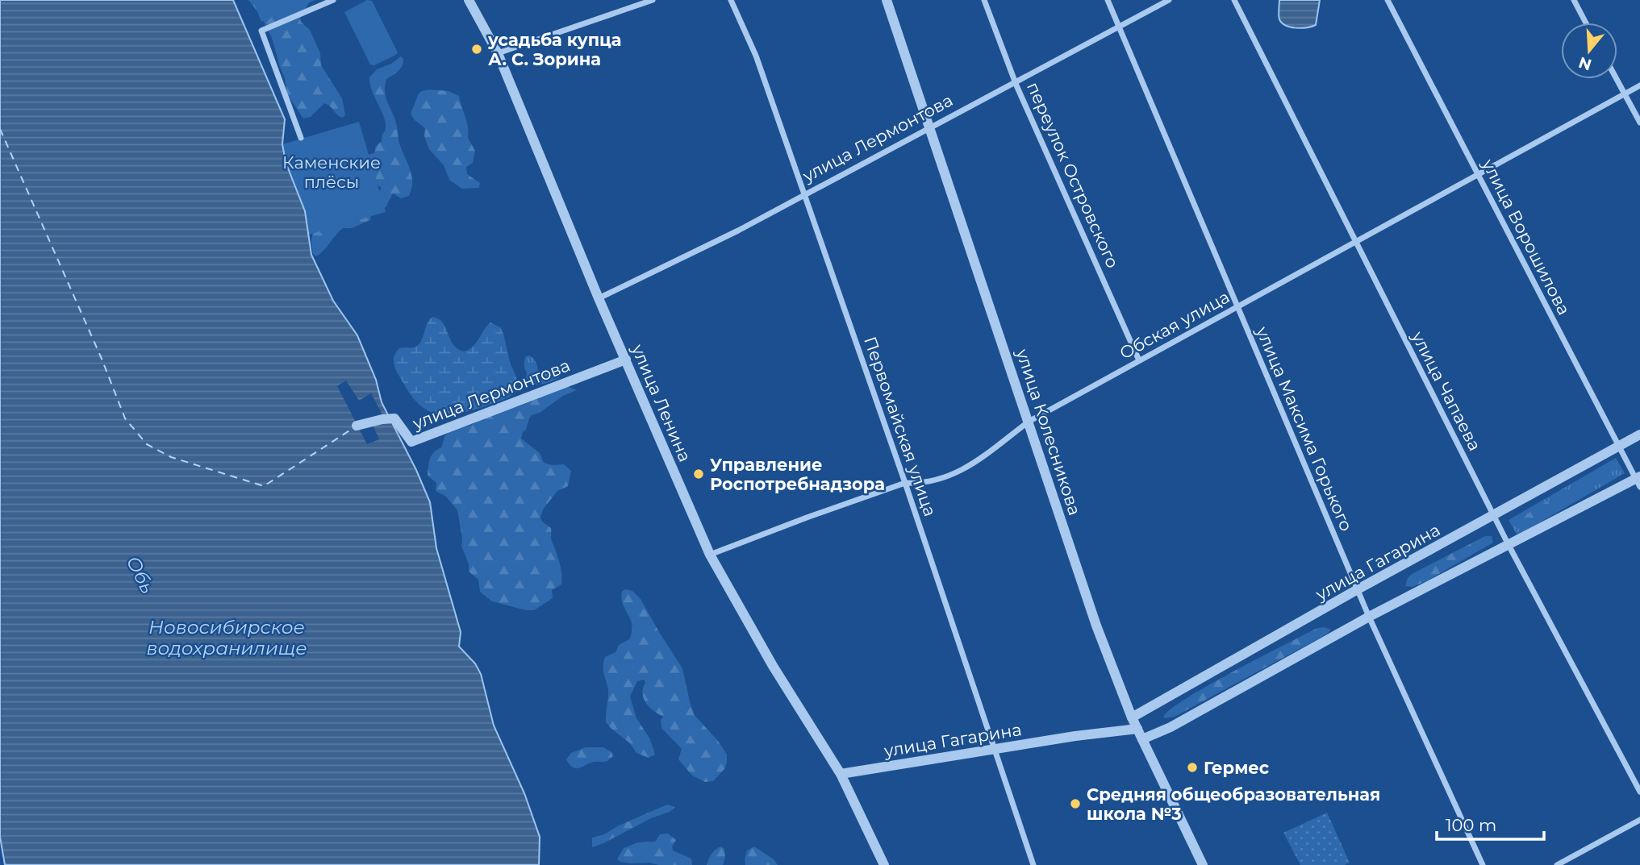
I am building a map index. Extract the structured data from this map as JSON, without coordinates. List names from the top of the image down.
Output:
{
  "streets": {
    "street": [
      "улица Лермонтова",
      "переулок Островского",
      "улица Ворошилова",
      "Обская улица",
      "улица Чапаева",
      "улица Ленина",
      "Первомайская улица",
      "улица Максима Горького",
      "улица Колесникова",
      "улица Гагарина"
    ]
  },
  "crossings": [
    ["улица Лермонтова", "переулок Островского"],
    ["улица Лермонтова", "улица Ленина"],
    ["улица Лермонтова", "Первомайская улица"],
    ["улица Лермонтова", "улица Максима Горького"],
    ["улица Лермонтова", "улица Колесникова"],
    ["переулок Островского", "Обская улица"],
    ["улица Ворошилова", "Обская улица"],
    ["улица Ворошилова", "улица Гагарина"],
    ["Обская улица", "улица Чапаева"],
    ["Обская улица", "улица Ленина"],
    ["Обская улица", "Первомайская улица"],
    ["Обская улица", "улица Максима Горького"],
    ["Обская улица", "улица Колесникова"],
    ["улица Чапаева", "улица Гагарина"],
    ["улица Ленина", "улица Гагарина"],
    ["Первомайская улица", "улица Гагарина"],
    ["улица Максима Горького", "улица Гагарина"],
    ["улица Колесникова", "улица Гагарина"]
  ],
  "water": ["Обь", "Новосибирское водохранилище"],
  "parks": ["Каменские плёсы"],
  "places": [
    "усадьба купца А. С. Зорина",
    "Управление Роспотребнадзора",
    "Гермес",
    "Средняя общеобразовательная школа №3"
  ],
  "scale_bar": "100 m",
  "north": "bottom"
}
